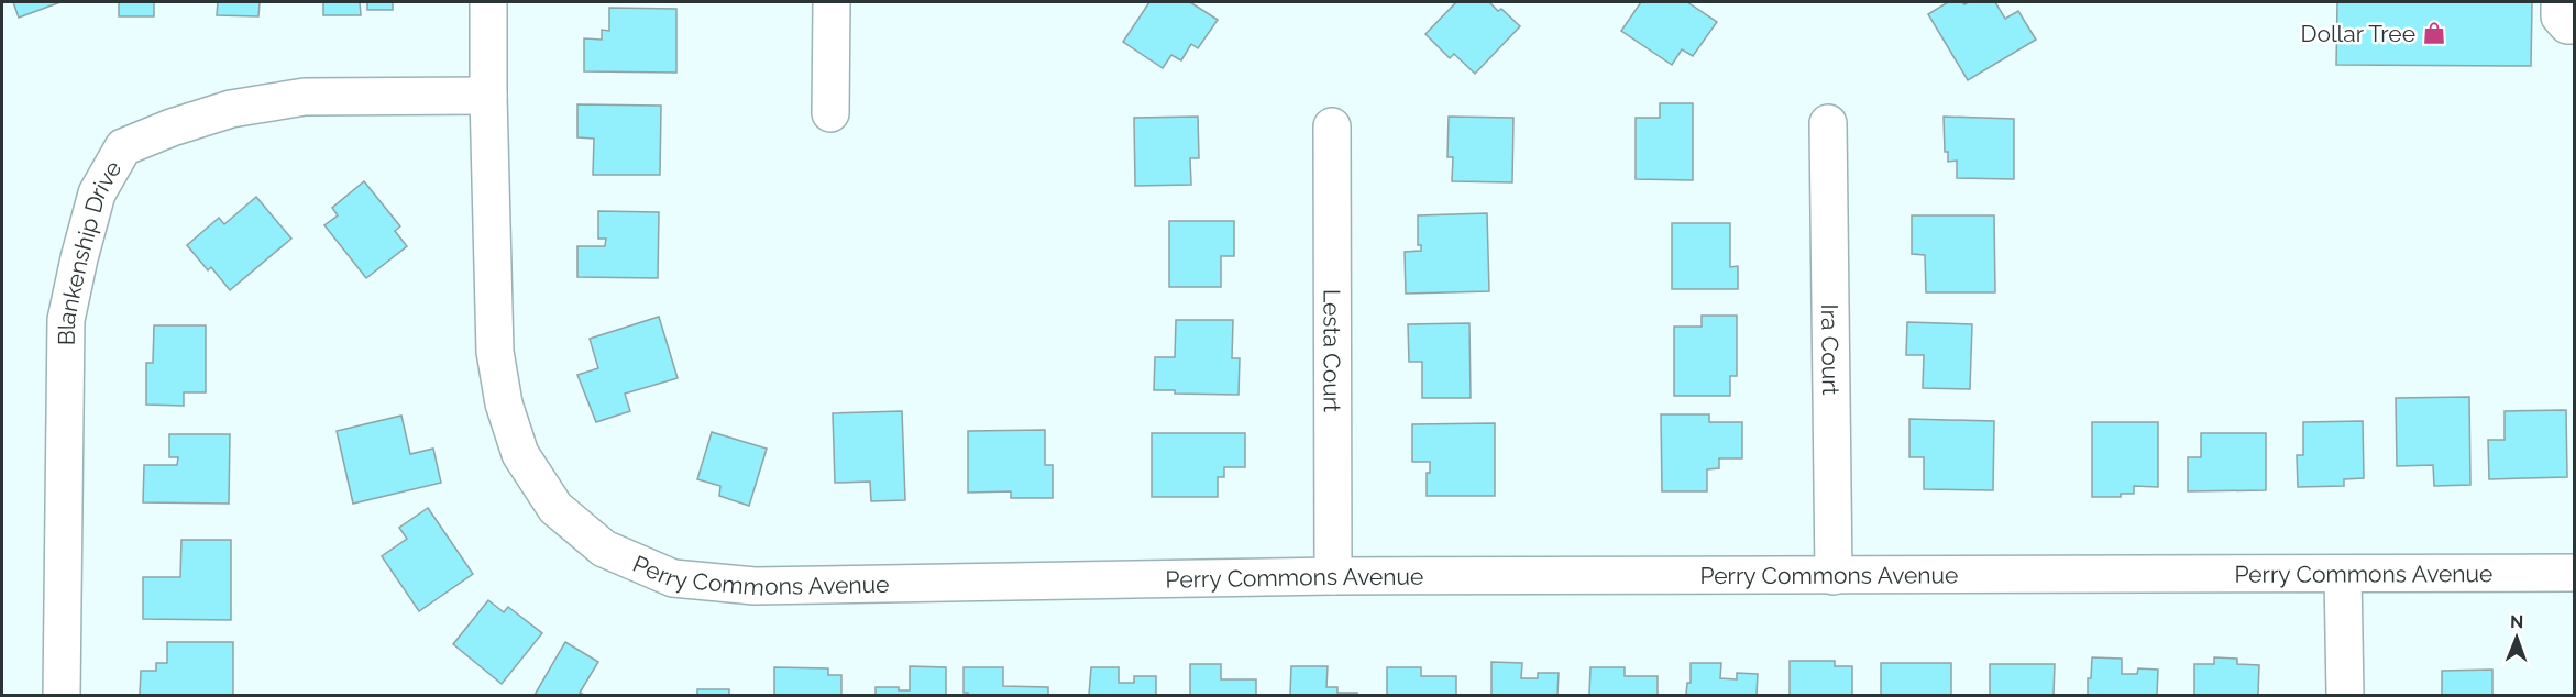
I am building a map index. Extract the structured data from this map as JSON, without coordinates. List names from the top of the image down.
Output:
{
  "streets": {
    "street": [
      "Blankenship Drive",
      "Ira Court",
      "Lesta Court",
      "Perry Commons Avenue"
    ]
  },
  "crossings": [
    ["Blankenship Drive", "Perry Commons Avenue"],
    ["Ira Court", "Perry Commons Avenue"],
    ["Lesta Court", "Perry Commons Avenue"]
  ],
  "places": {
    "shop": ["Dollar Tree"]
  },
  "north": "top"
}
